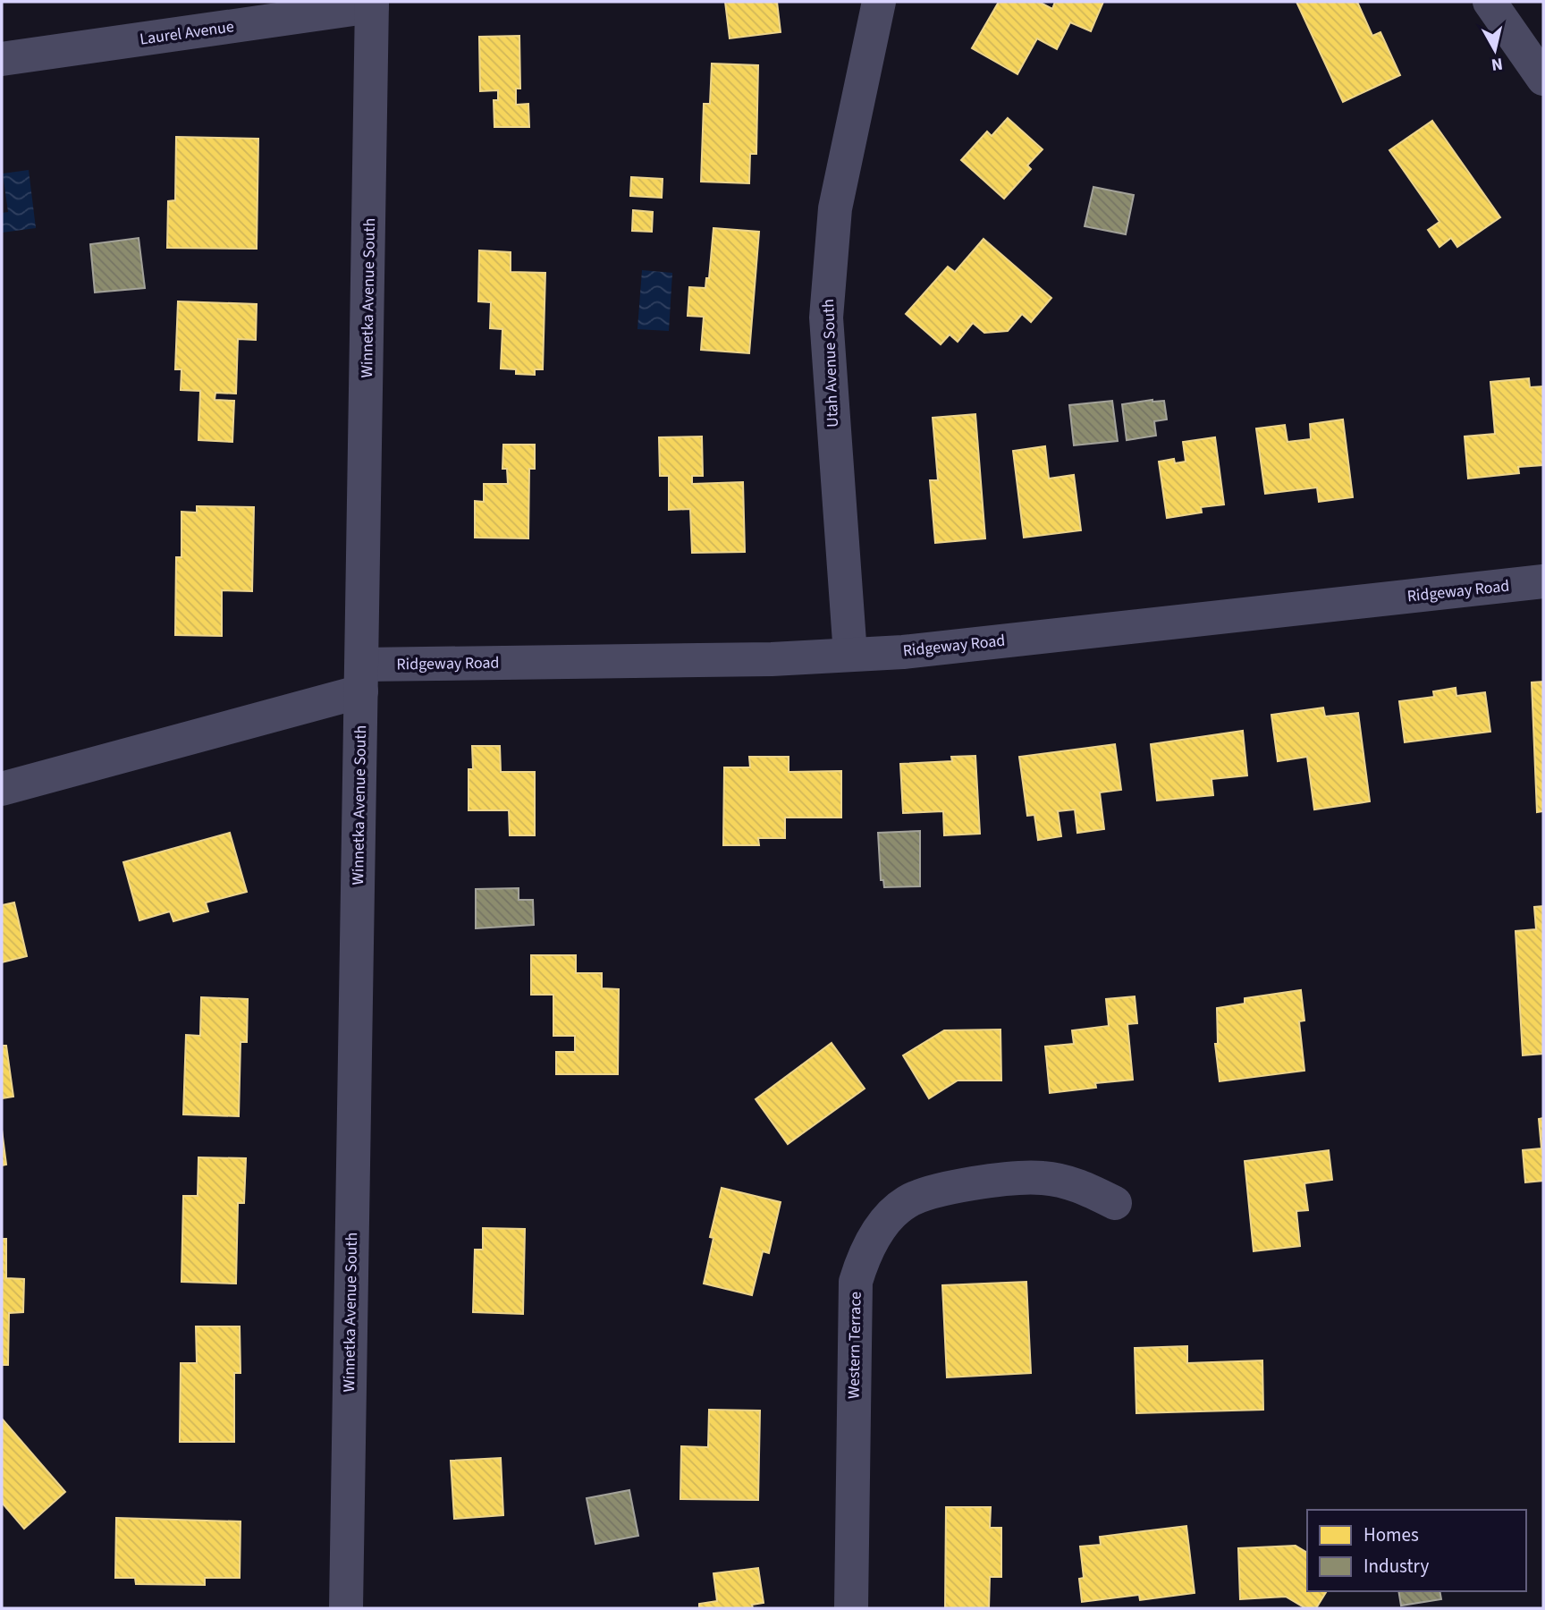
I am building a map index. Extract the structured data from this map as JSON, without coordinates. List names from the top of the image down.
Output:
{
  "streets": {
    "street": [
      "Laurel Avenue",
      "Winnetka Avenue South",
      "Utah Avenue South",
      "Ridgeway Road",
      "Western Terrace"
    ]
  },
  "crossings": [
    ["Laurel Avenue", "Winnetka Avenue South"],
    ["Winnetka Avenue South", "Ridgeway Road"],
    ["Utah Avenue South", "Ridgeway Road"]
  ],
  "legend": ["Homes", "Industry"],
  "north": "bottom"
}
